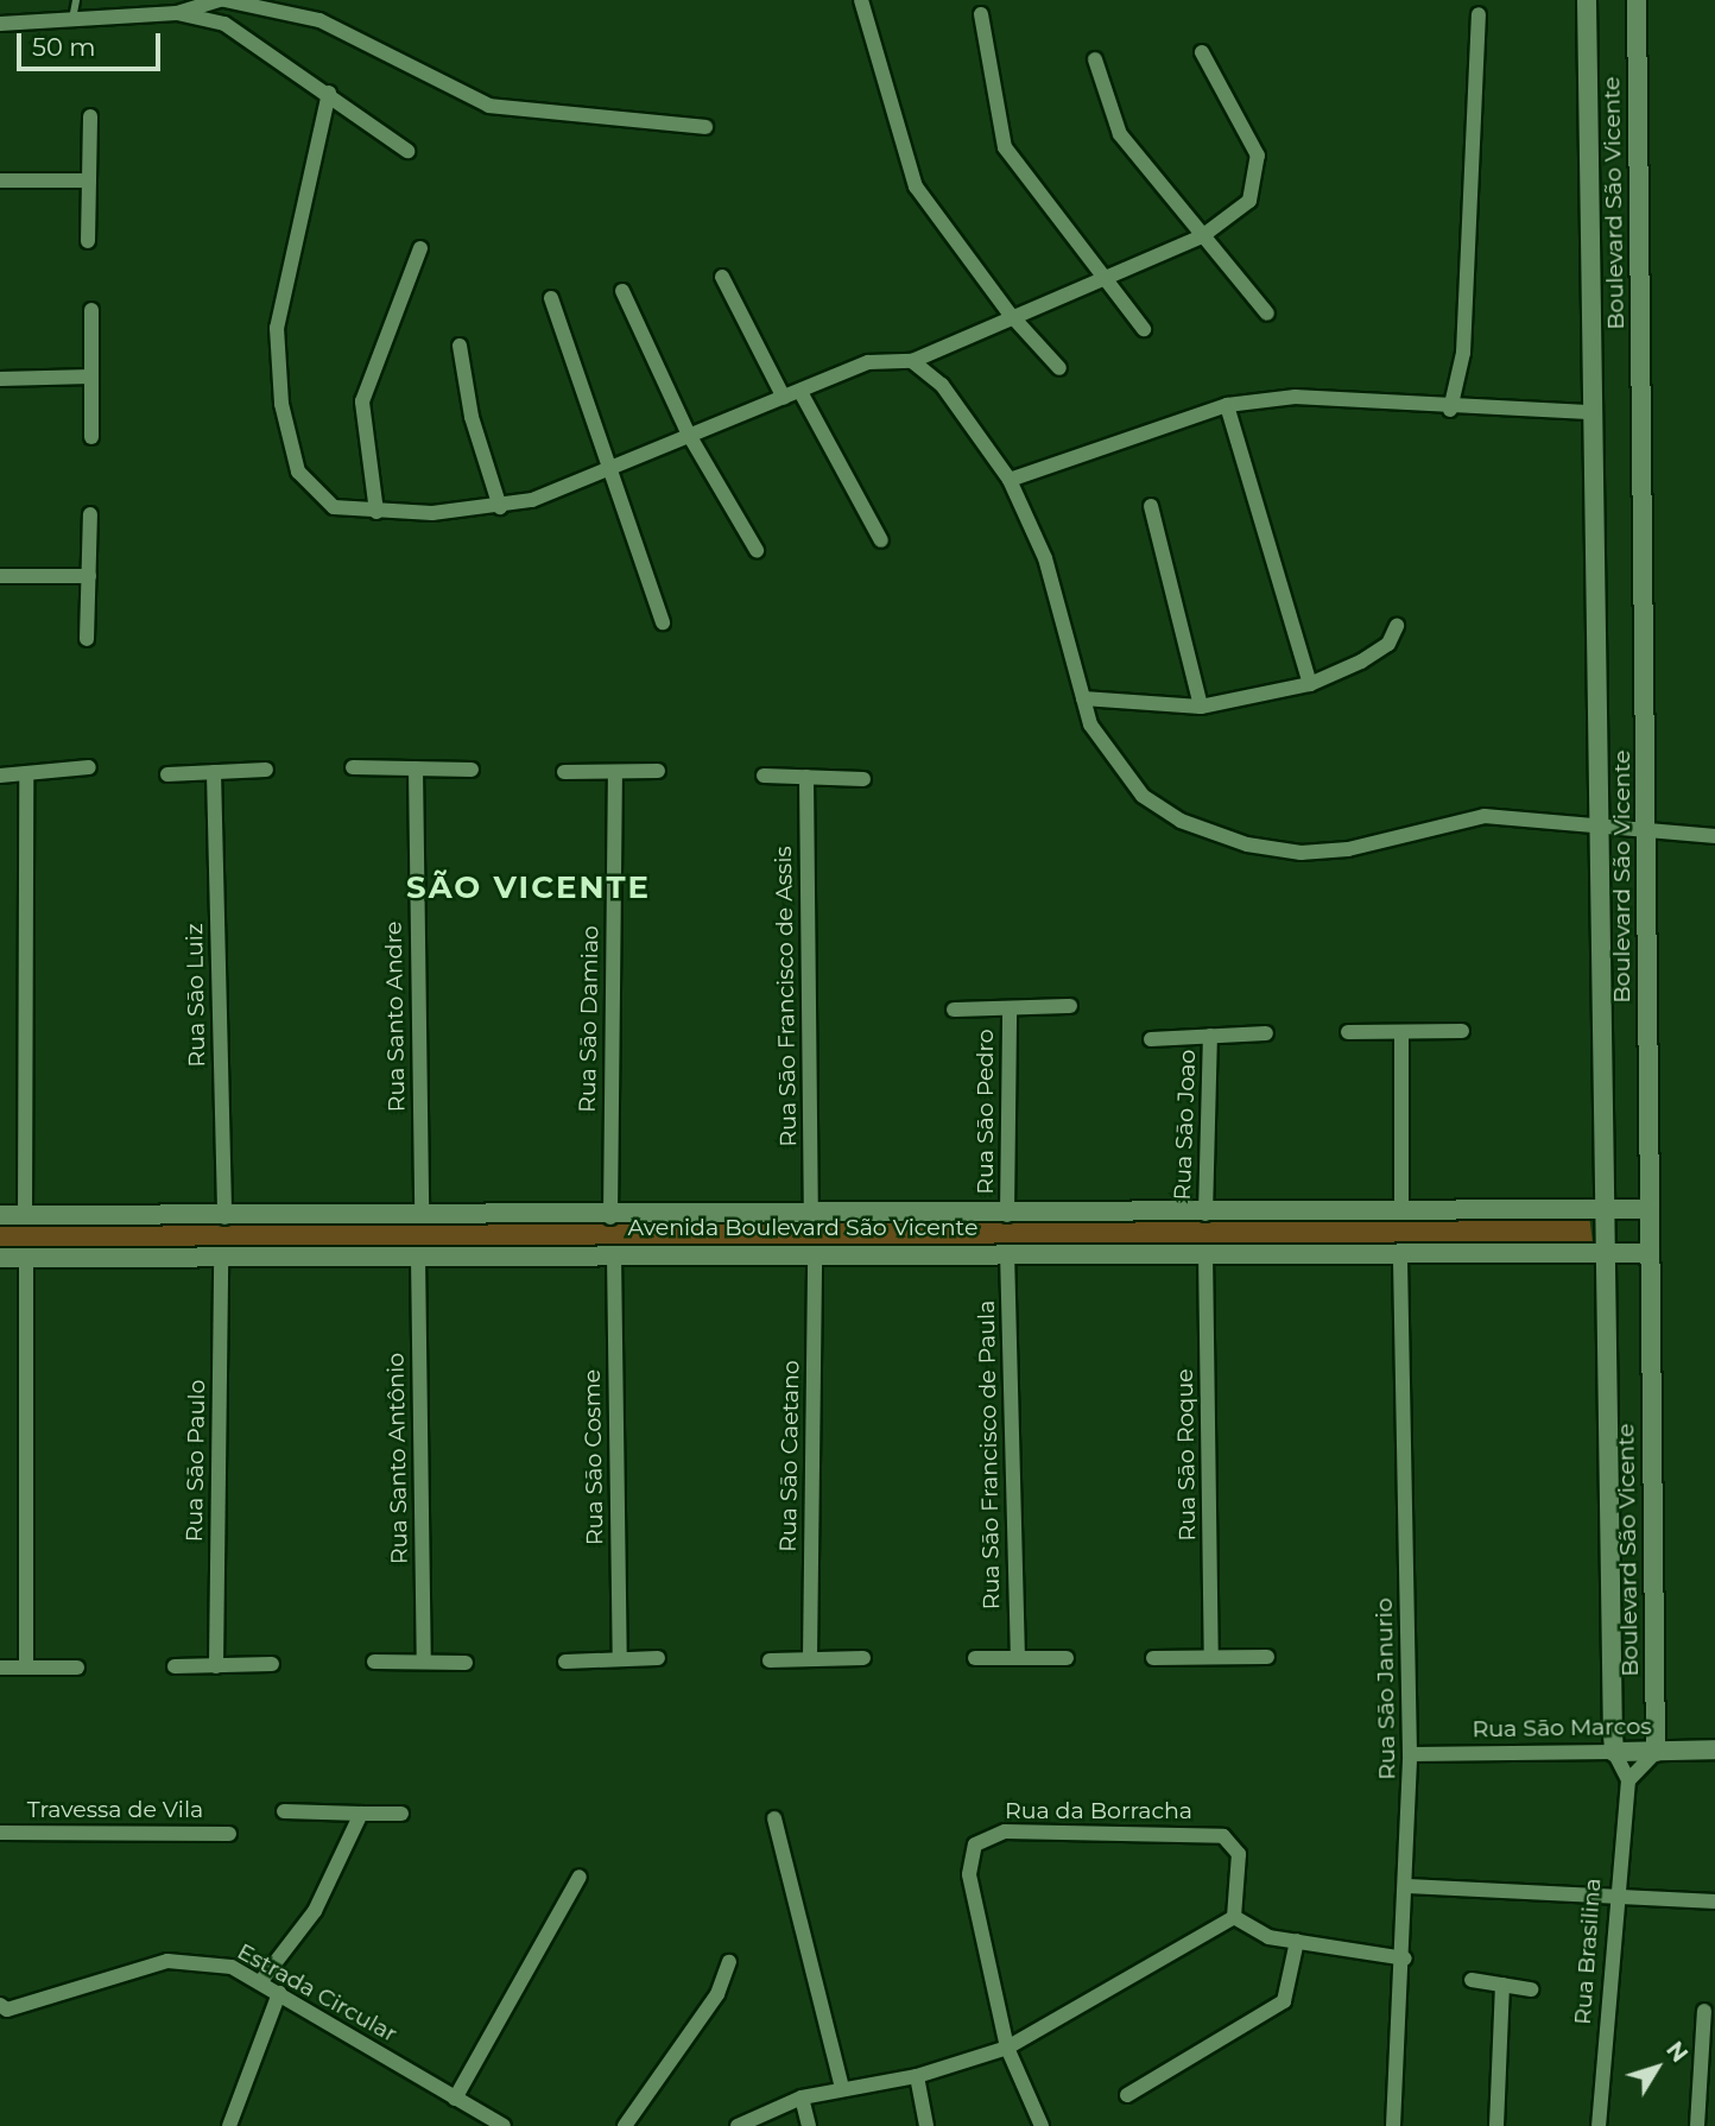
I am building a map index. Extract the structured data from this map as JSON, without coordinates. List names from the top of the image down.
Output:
{
  "streets": {
    "street": [
      "Boulevard São Vicente",
      "Rua Sāo Luiz",
      "Rua Sāo Francisco de Assis",
      "Rua Santo Andre",
      "Rua Sāo Damiao",
      "Rua Sāo Pedro",
      "Rua Sāo Joao",
      "Avenida Boulevard São Vicente",
      "Rua Sāo Francisco de Paula",
      "Rua Sāo Roque",
      "Rua Sāo Caetano",
      "Rua Sāo Cosme",
      "Rua Santo Antônio",
      "Rua Sāo Paulo",
      "Rua Sāo Janurio",
      "Rua Sāo Marcos",
      "Travessa de Vila",
      "Rua da Borracha",
      "Rua Brasilina",
      "Estrada Circular"
    ]
  },
  "crossings": [
    ["Boulevard São Vicente", "Avenida Boulevard São Vicente"],
    ["Boulevard São Vicente", "Rua Sāo Marcos"],
    ["Rua Sāo Luiz", "Avenida Boulevard São Vicente"],
    ["Rua Sāo Francisco de Assis", "Avenida Boulevard São Vicente"],
    ["Rua Santo Andre", "Avenida Boulevard São Vicente"],
    ["Rua Sāo Damiao", "Avenida Boulevard São Vicente"],
    ["Rua Sāo Pedro", "Avenida Boulevard São Vicente"],
    ["Rua Sāo Joao", "Avenida Boulevard São Vicente"],
    ["Avenida Boulevard São Vicente", "Rua Sāo Francisco de Paula"],
    ["Avenida Boulevard São Vicente", "Rua Sāo Roque"],
    ["Avenida Boulevard São Vicente", "Rua Sāo Caetano"],
    ["Avenida Boulevard São Vicente", "Rua Sāo Cosme"],
    ["Avenida Boulevard São Vicente", "Rua Santo Antônio"],
    ["Avenida Boulevard São Vicente", "Rua Sāo Paulo"],
    ["Avenida Boulevard São Vicente", "Rua Sāo Janurio"],
    ["Rua Sāo Janurio", "Rua Sāo Marcos"]
  ],
  "districts": ["SÃO VICENTE"],
  "scale_bar": "50 m",
  "north": "top right"
}
